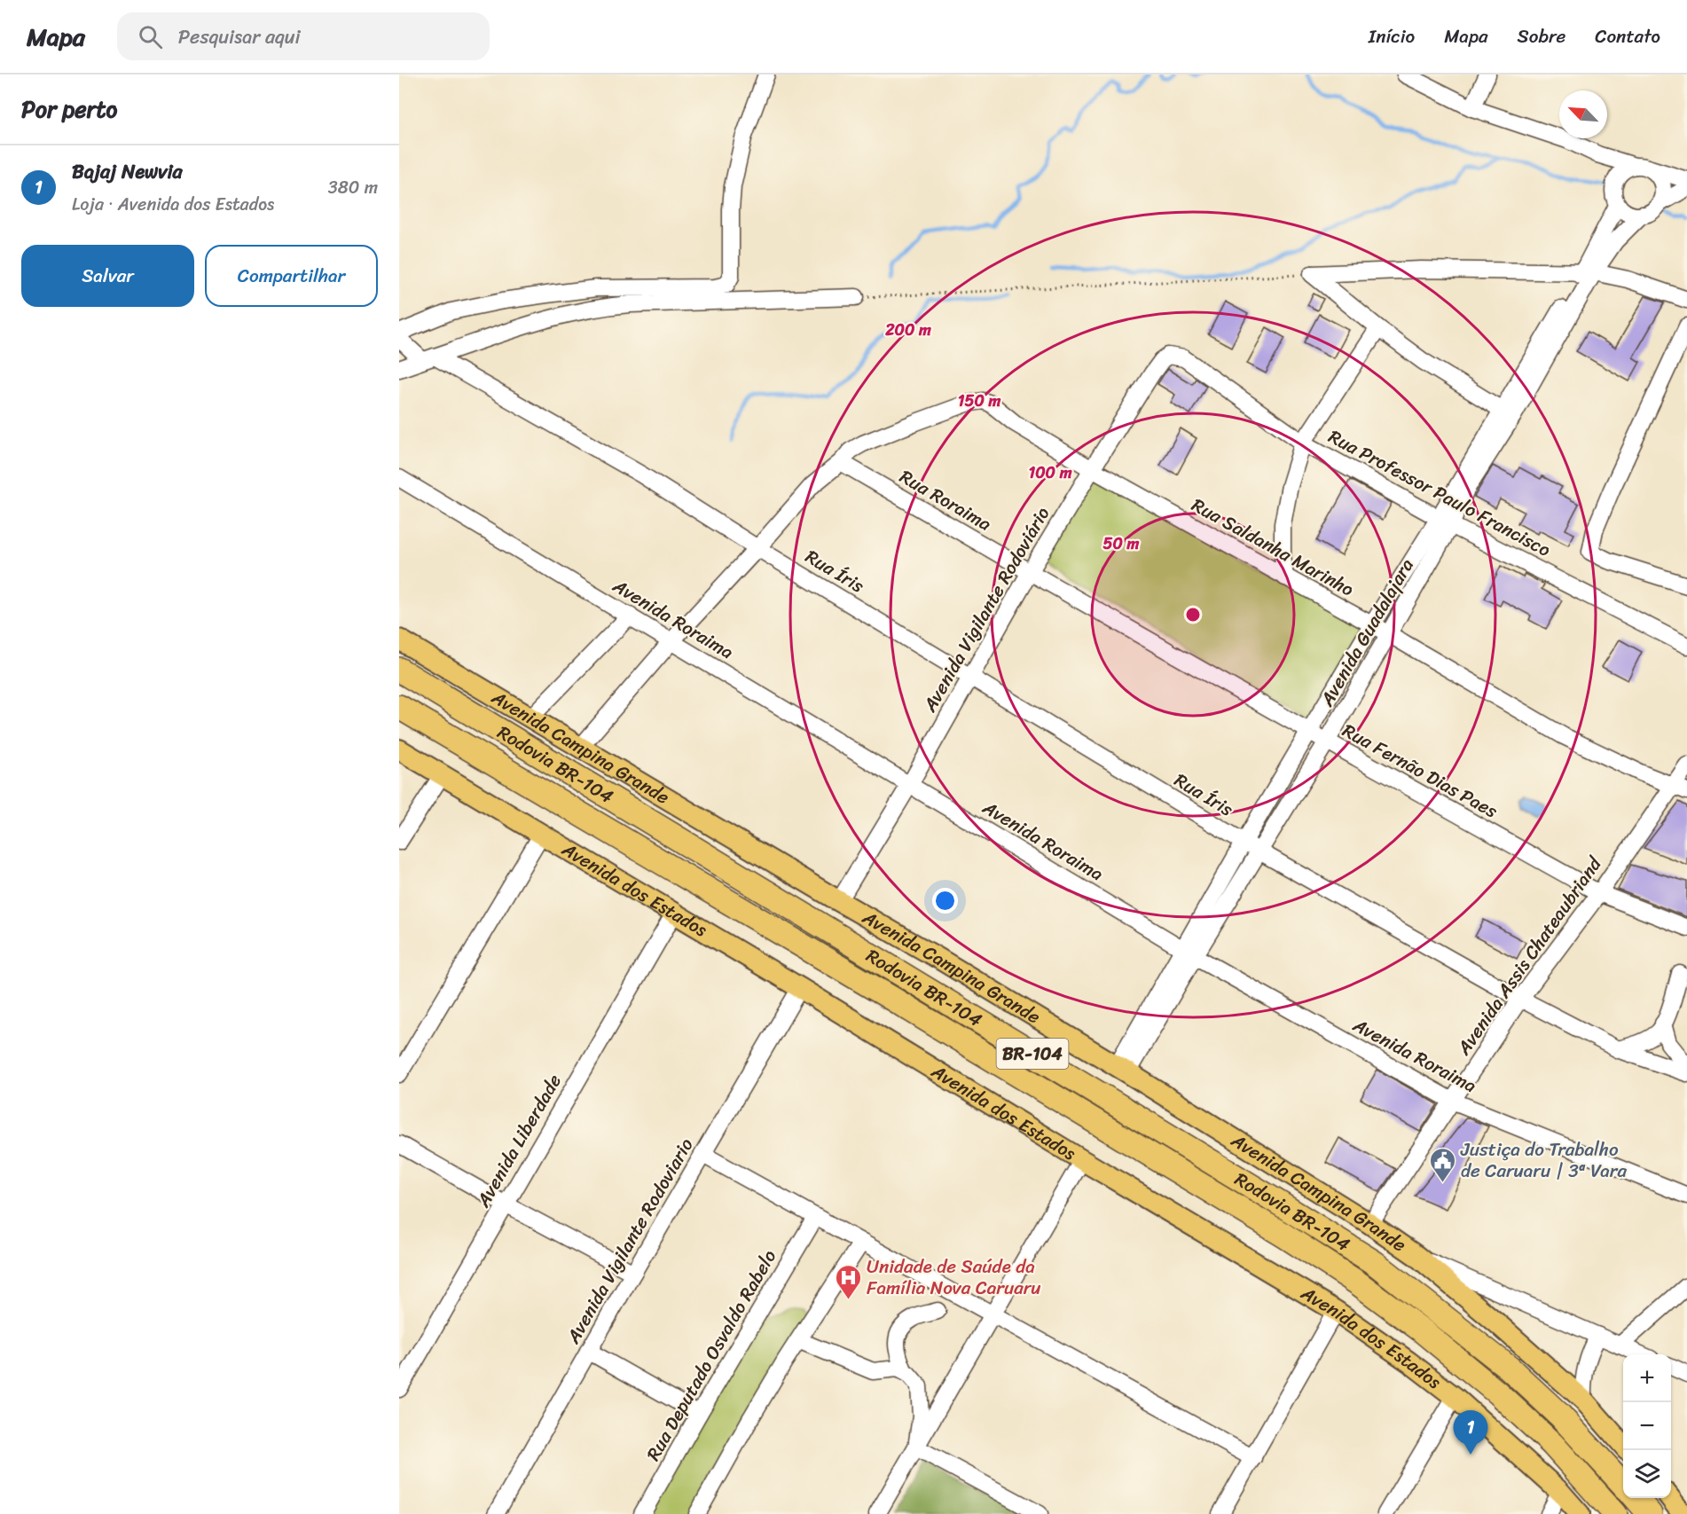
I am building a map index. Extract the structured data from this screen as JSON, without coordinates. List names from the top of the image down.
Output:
{
  "streets": {
    "highway": ["Rodovia BR-104", "BR-104"],
    "main road": ["Avenida Campina Grande", "Avenida dos Estados"],
    "street": [
      "Rua Professor Paulo Francisco",
      "Rua Roraima",
      "Rua Saldanha Marinho",
      "Rua Íris",
      "Avenida Vigilante Rodoviário",
      "Avenida Roraima",
      "Avenida Guadalajara",
      "Rua Fernão Dias Paes",
      "Avenida Assis Chateaubriand",
      "Avenida Liberdade",
      "Avenida Vigilante Rodoviario",
      "Rua Deputado Osvaldo Rabelo"
    ]
  },
  "crossings": [
    ["Rua Professor Paulo Francisco", "Avenida Vigilante Rodoviário"],
    ["Rua Professor Paulo Francisco", "Avenida Guadalajara"],
    ["Rua Roraima", "Rua Saldanha Marinho"],
    ["Rua Roraima", "Avenida Vigilante Rodoviário"],
    ["Rua Roraima", "Rua Fernão Dias Paes"],
    ["Rua Saldanha Marinho", "Avenida Vigilante Rodoviário"],
    ["Rua Saldanha Marinho", "Avenida Guadalajara"],
    ["Rua Saldanha Marinho", "Avenida Assis Chateaubriand"],
    ["Rua Íris", "Avenida Vigilante Rodoviário"],
    ["Rua Íris", "Avenida Guadalajara"],
    ["Rua Íris", "Avenida Assis Chateaubriand"],
    ["Avenida Vigilante Rodoviário", "Avenida Roraima"],
    ["Avenida Vigilante Rodoviário", "Avenida Campina Grande"],
    ["Avenida Vigilante Rodoviário", "Rua Fernão Dias Paes"],
    ["Avenida Roraima", "Avenida Guadalajara"],
    ["Avenida Roraima", "Avenida Assis Chateaubriand"],
    ["Avenida Guadalajara", "Avenida Campina Grande"],
    ["Avenida Guadalajara", "Rua Fernão Dias Paes"],
    ["Avenida Campina Grande", "Avenida Assis Chateaubriand"],
    ["Rua Fernão Dias Paes", "Avenida Assis Chateaubriand"],
    ["Avenida dos Estados", "Avenida Liberdade"],
    ["Avenida dos Estados", "Avenida Vigilante Rodoviario"]
  ],
  "places": {
    "public building": ["Justiça do Trabalho de Caruaru | 3ª Vara"],
    "hospital": ["Unidade de Saúde da Família Nova Caruaru"]
  },
  "north": "top left",
  "page": {
    "header": "Mapa",
    "search": "Pesquisar aqui",
    "nav": [
      "Início",
      "Mapa",
      "Sobre",
      "Contato"
    ],
    "heading": "Por perto",
    "list": [
      {
        "mark": "1",
        "name": "Bajaj Newvia",
        "note": "Loja · Avenida dos Estados",
        "value": "380 m"
      }
    ],
    "buttons": ["Salvar", "Compartilhar"],
    "map_buttons": ["+", "−"],
    "pins": "1"
  },
  "rings": [
    "200 m",
    "150 m",
    "100 m",
    "50 m"
  ]
}
